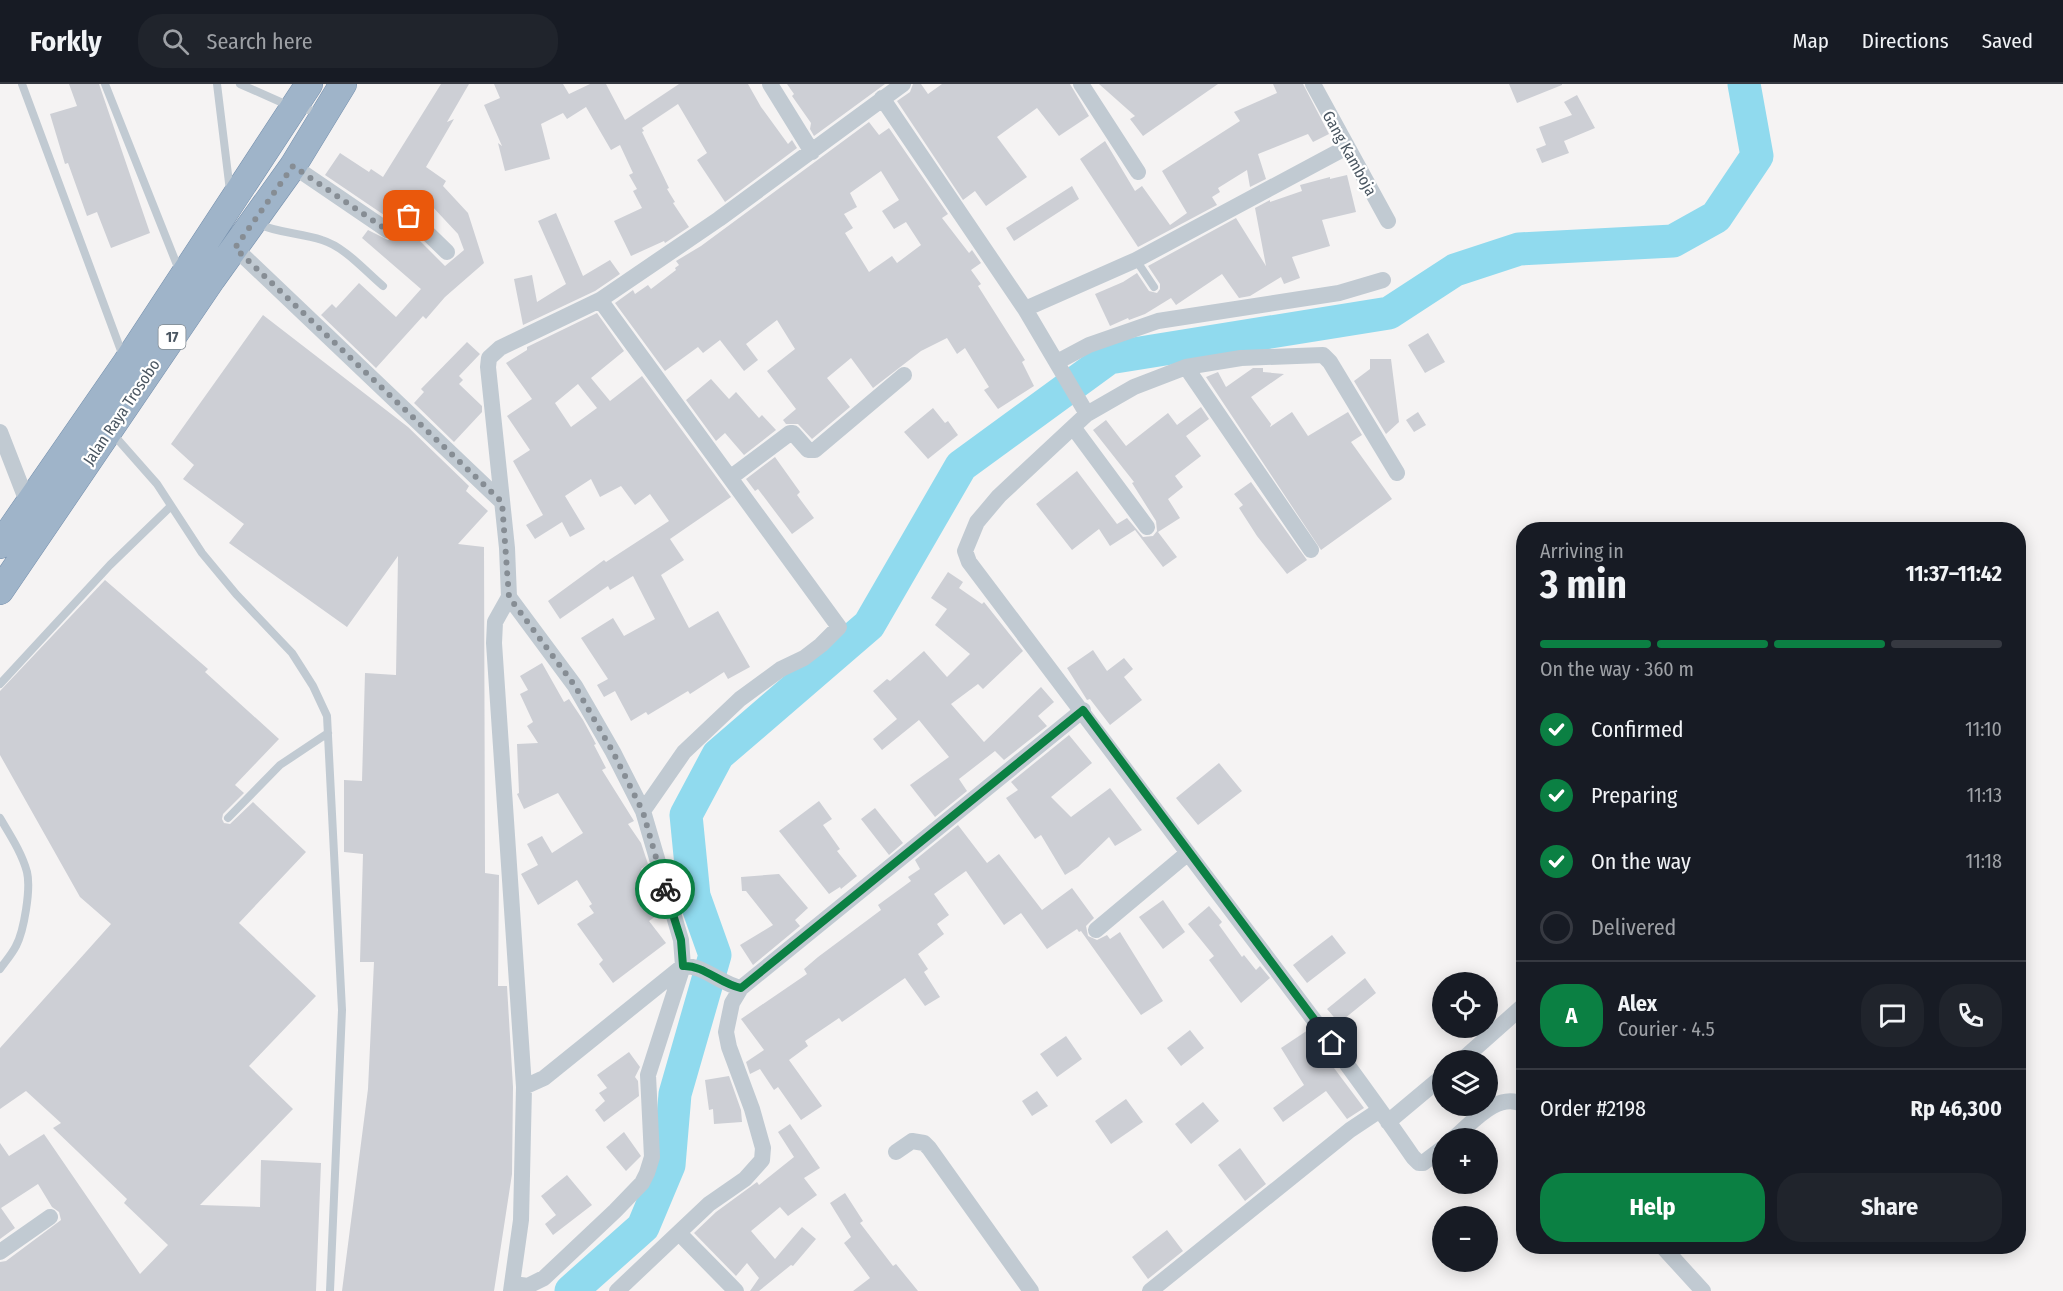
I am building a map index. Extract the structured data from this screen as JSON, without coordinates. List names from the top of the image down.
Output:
{
  "streets": {
    "highway": ["17", "Jalan Raya Trosobo"],
    "street": ["Gang Kamboja"]
  },
  "page": {
    "header": "Forkly",
    "search": "Search here",
    "nav": ["Map", "Directions", "Saved"],
    "heading": ["3 min", "Arriving in", "11:37–11:42"],
    "panel": [
      "Alex",
      "Courier · 4.5",
      "Order #2198",
      "Rp 46,300"
    ],
    "bar": "On the way · 360 m",
    "list": [
      ["Confirmed", "11:10"],
      ["Preparing", "11:13"],
      ["On the way", "11:18"],
      "Delivered"
    ],
    "map_buttons": ["+", "−"],
    "round": "A",
    "buttons": ["Help", "Share"]
  }
}
